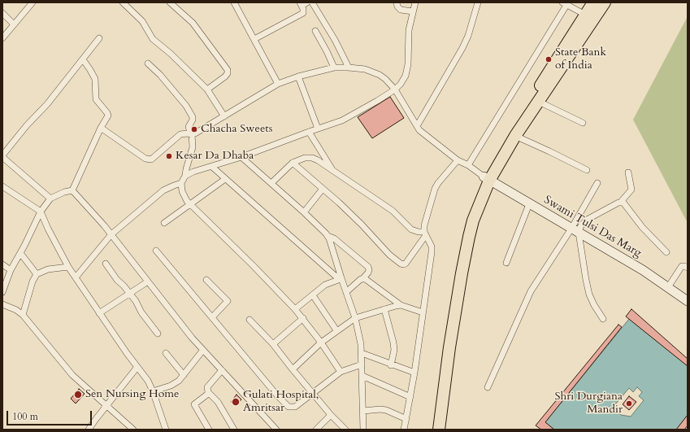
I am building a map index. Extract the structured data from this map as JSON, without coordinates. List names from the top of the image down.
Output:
{
  "streets": {
    "street": ["Swami Tulsi Das Marg"]
  },
  "places": [
    "State Bank of India",
    "Chacha Sweets",
    "Kesar Da Dhaba",
    "Sen Nursing Home",
    "Gulati Hospital, Amritsar",
    "Shri Durgiana Mandir"
  ],
  "scale_bar": "100 m"
}
